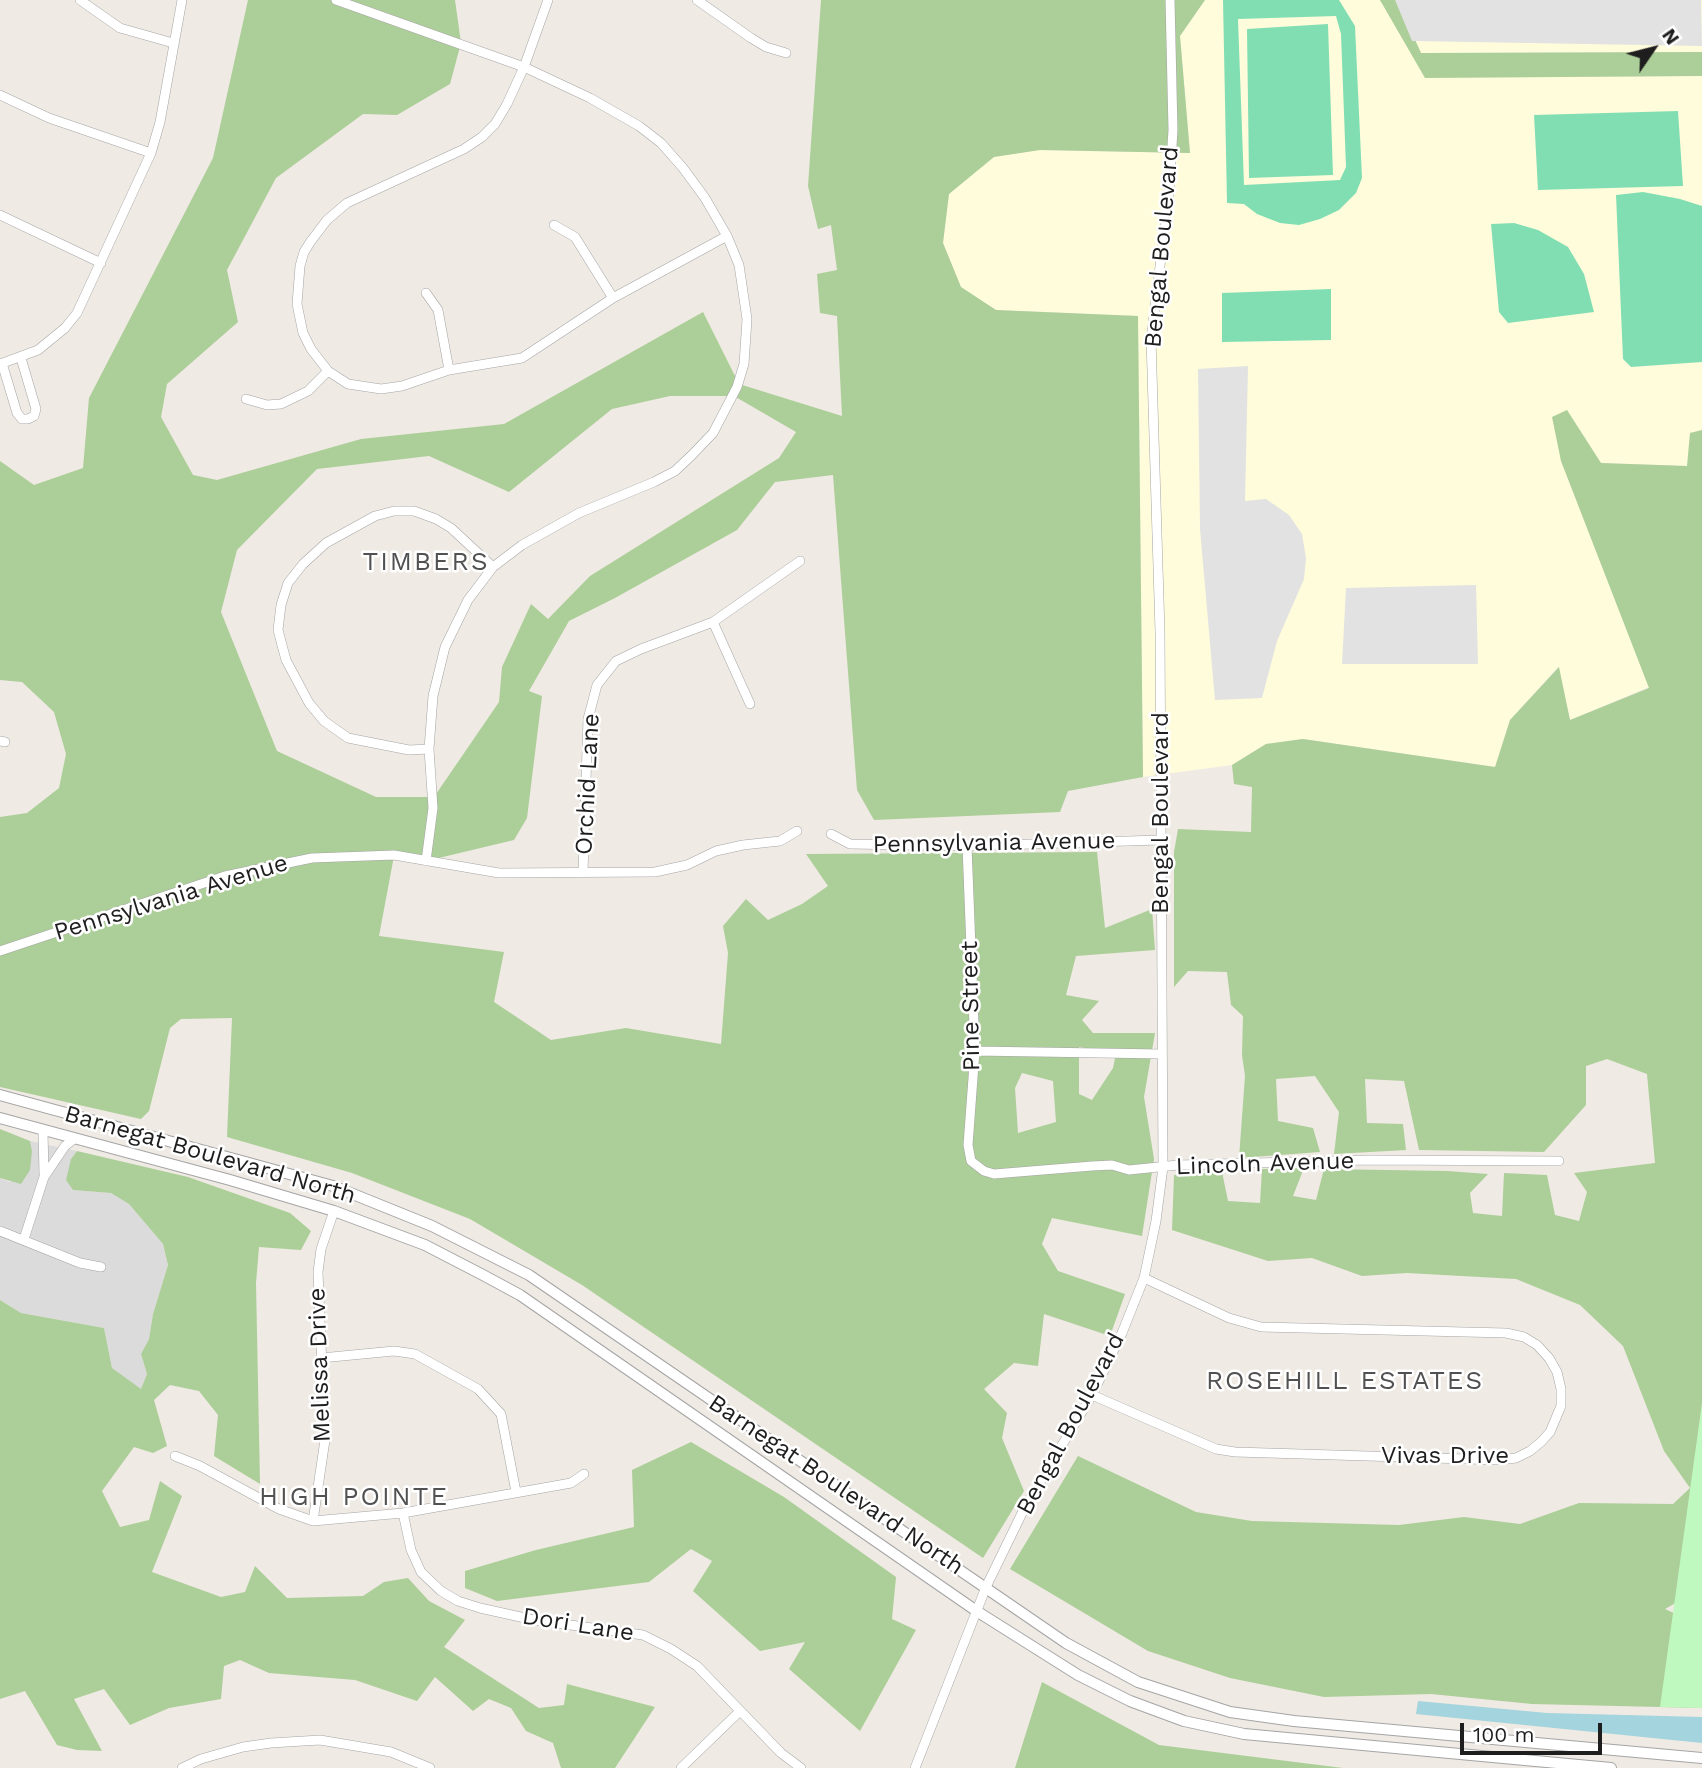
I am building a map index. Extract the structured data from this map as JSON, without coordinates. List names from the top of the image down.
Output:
{
  "streets": {
    "street": [
      "Bengal Boulevard",
      "Orchid Lane",
      "Pennsylvania Avenue",
      "Pine Street",
      "Barnegat Boulevard North",
      "Lincoln Avenue",
      "Melissa Drive",
      "Vivas Drive",
      "Dori Lane"
    ]
  },
  "crossings": [
    ["Bengal Boulevard", "Pennsylvania Avenue"],
    ["Bengal Boulevard", "Barnegat Boulevard North"],
    ["Bengal Boulevard", "Lincoln Avenue"],
    ["Bengal Boulevard", "Vivas Drive"],
    ["Orchid Lane", "Pennsylvania Avenue"],
    ["Pennsylvania Avenue", "Pine Street"],
    ["Pine Street", "Lincoln Avenue"],
    ["Barnegat Boulevard North", "Melissa Drive"]
  ],
  "districts": ["TIMBERS", "ROSEHILL ESTATES", "HIGH POINTE"],
  "scale_bar": "100 m",
  "north": "top right"
}
